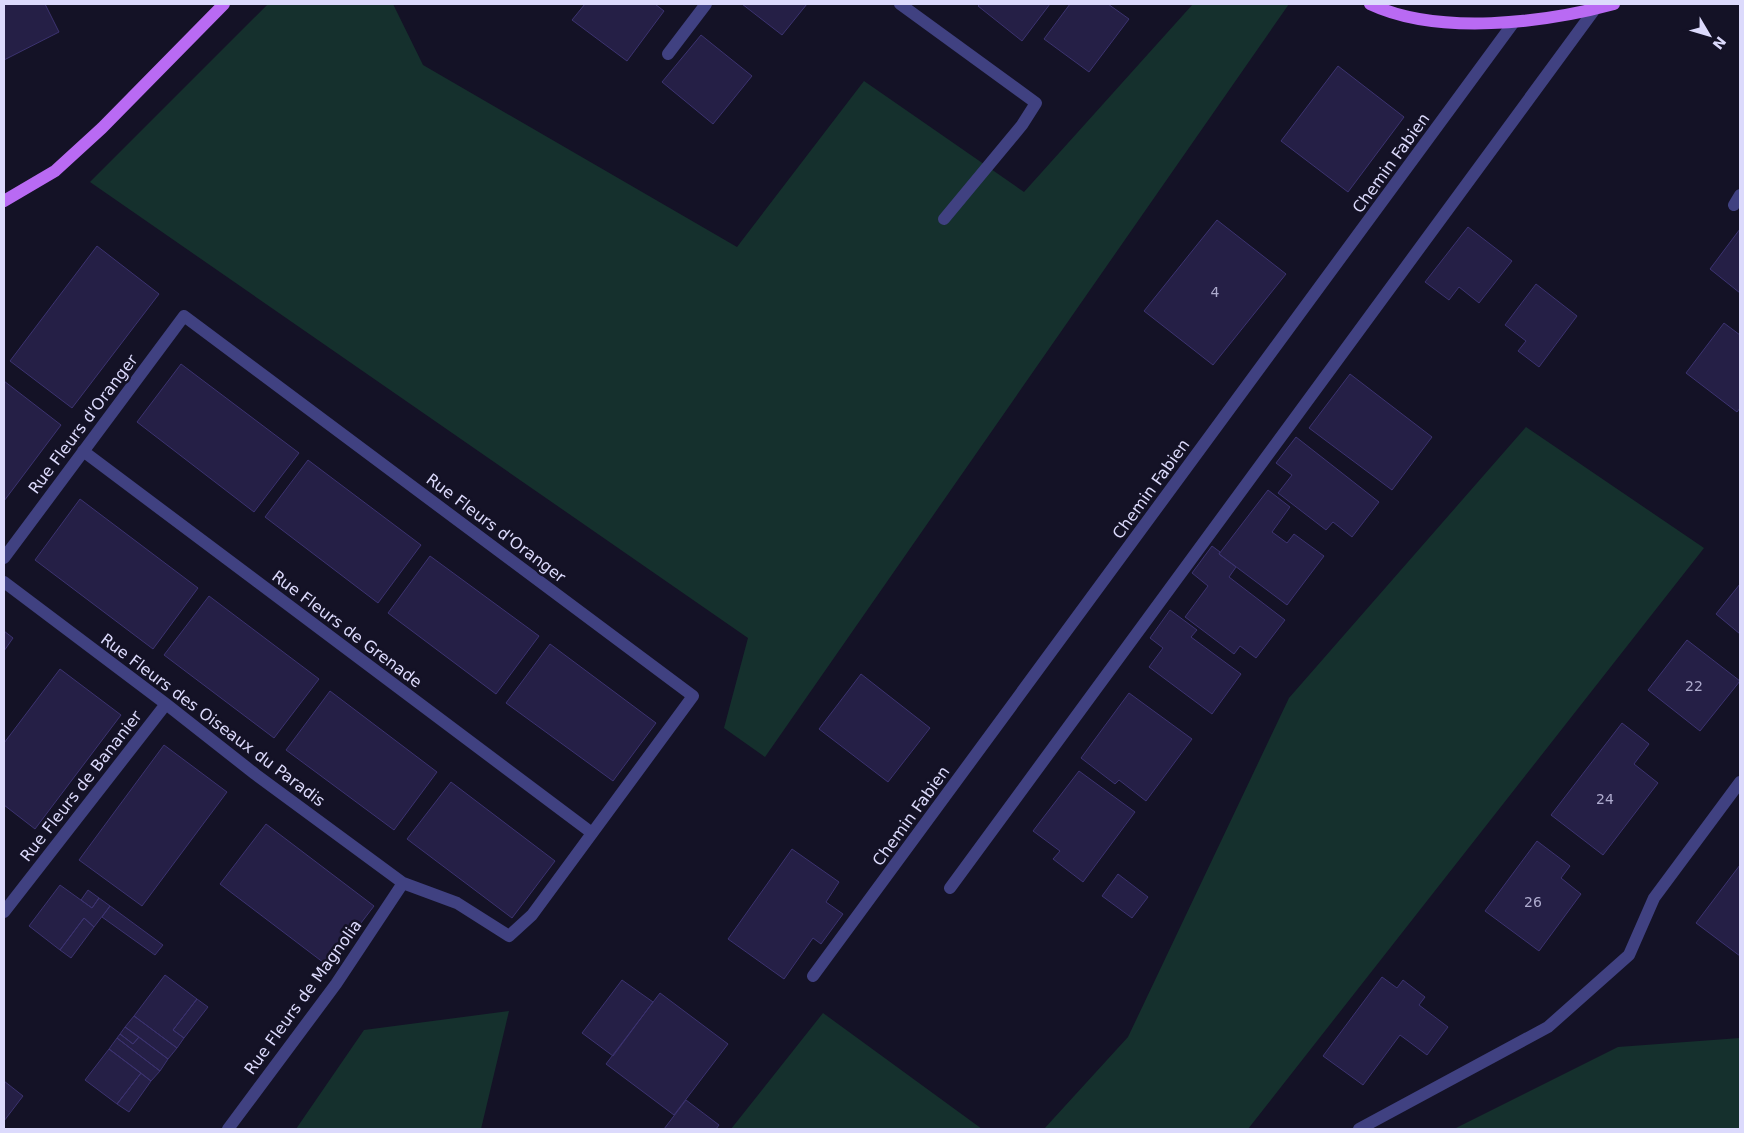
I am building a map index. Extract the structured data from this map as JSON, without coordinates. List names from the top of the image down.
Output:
{
  "streets": {
    "street": [
      "Chemin Fabien",
      "Rue Fleurs d'Oranger",
      "Rue Fleurs de Grenade",
      "Rue Fleurs des Oiseaux du Paradis",
      "Rue Fleurs de Bananier",
      "Rue Fleurs de Magnolia"
    ]
  },
  "crossings": [
    ["Rue Fleurs d'Oranger", "Rue Fleurs de Grenade"],
    ["Rue Fleurs d'Oranger", "Rue Fleurs des Oiseaux du Paradis"],
    ["Rue Fleurs d'Oranger", "Rue Fleurs de Magnolia"],
    ["Rue Fleurs des Oiseaux du Paradis", "Rue Fleurs de Bananier"],
    ["Rue Fleurs des Oiseaux du Paradis", "Rue Fleurs de Magnolia"]
  ],
  "house_numbers": [
    "4",
    "22",
    "24",
    "26"
  ],
  "north": "bottom right"
}
